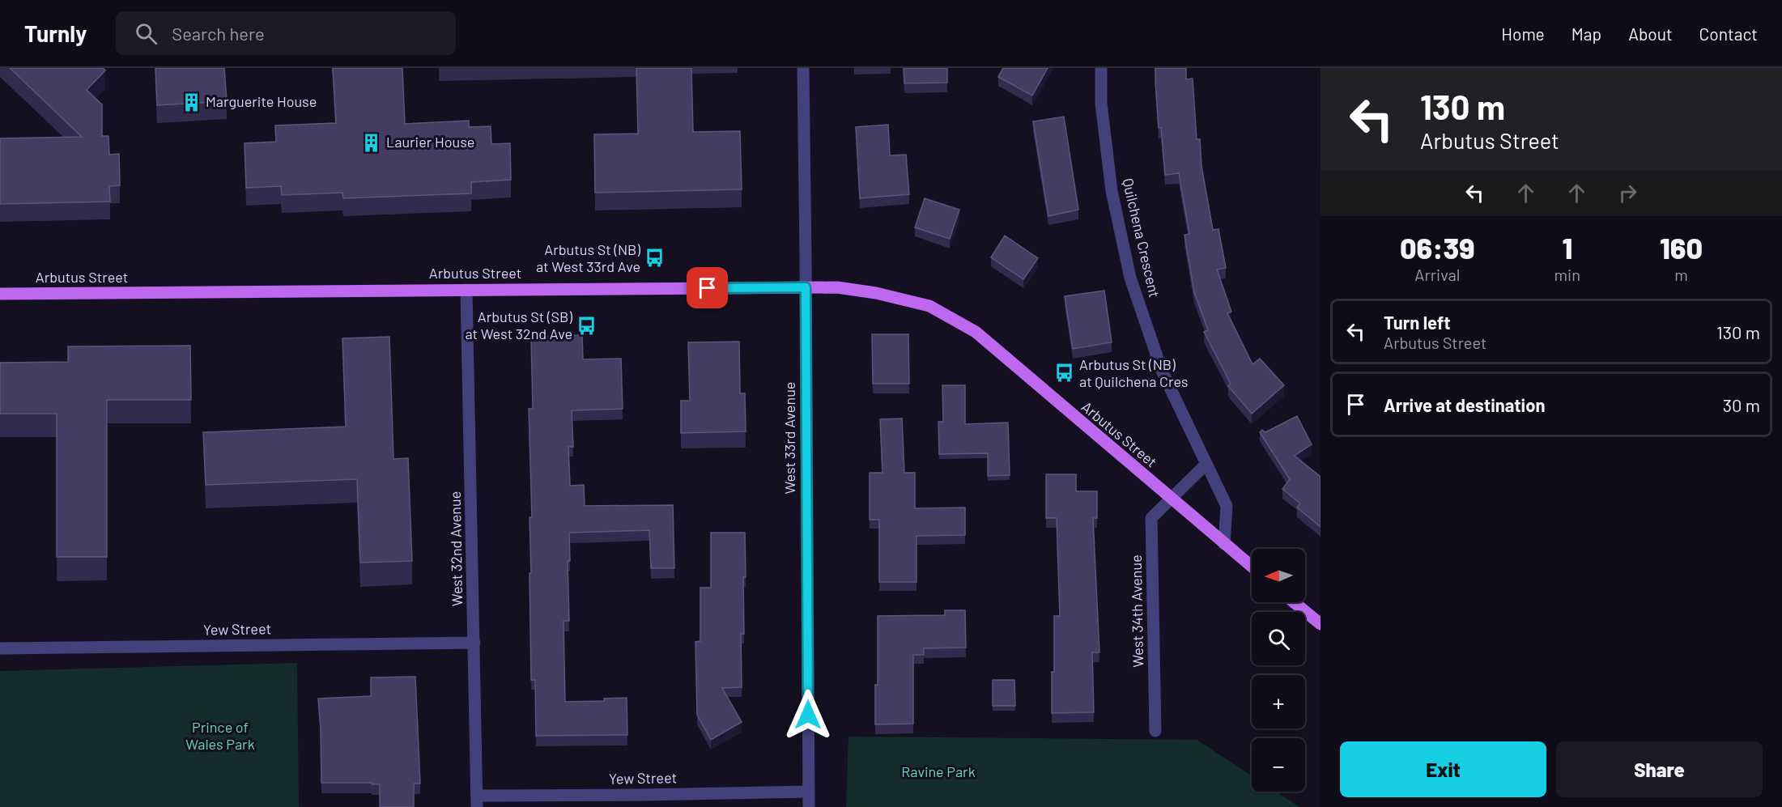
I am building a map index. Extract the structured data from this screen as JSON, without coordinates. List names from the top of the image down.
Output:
{
  "streets": {
    "main road": ["Arbutus Street"],
    "street": [
      "Quilchena Crescent",
      "West 33rd Avenue",
      "West 32nd Avenue",
      "West 34th Avenue",
      "Yew Street"
    ]
  },
  "crossings": [
    ["Quilchena Crescent", "Arbutus Street"],
    ["Quilchena Crescent", "West 34th Avenue"],
    ["Arbutus Street", "West 33rd Avenue"],
    ["Arbutus Street", "West 32nd Avenue"],
    ["Arbutus Street", "West 34th Avenue"],
    ["West 33rd Avenue", "Yew Street"],
    ["West 32nd Avenue", "Yew Street"]
  ],
  "parks": ["Prince of Wales Park", "Ravine Park"],
  "places": {
    "building": ["Marguerite House", "Laurier House"],
    "bus stop": ["Arbutus St (NB) at West 33rd Ave", "Arbutus St (SB) at West 32nd Ave", "Arbutus St (NB) at Quilchena Cres"]
  },
  "north": "left",
  "page": {
    "header": "Turnly",
    "search": "Search here",
    "nav": [
      "Home",
      "Map",
      "About",
      "Contact"
    ],
    "turn": ["130 m", "Arbutus Street"],
    "eta": [
      "06:39",
      "Arrival",
      "1",
      "min",
      "160",
      "m"
    ],
    "list": [
      {
        "name": "Turn left",
        "note": "Arbutus Street",
        "value": "130 m"
      },
      {
        "name": "Arrive at destination",
        "value": "30 m"
      }
    ],
    "map_buttons": ["+", "−"],
    "buttons": ["Exit", "Share"]
  }
}
